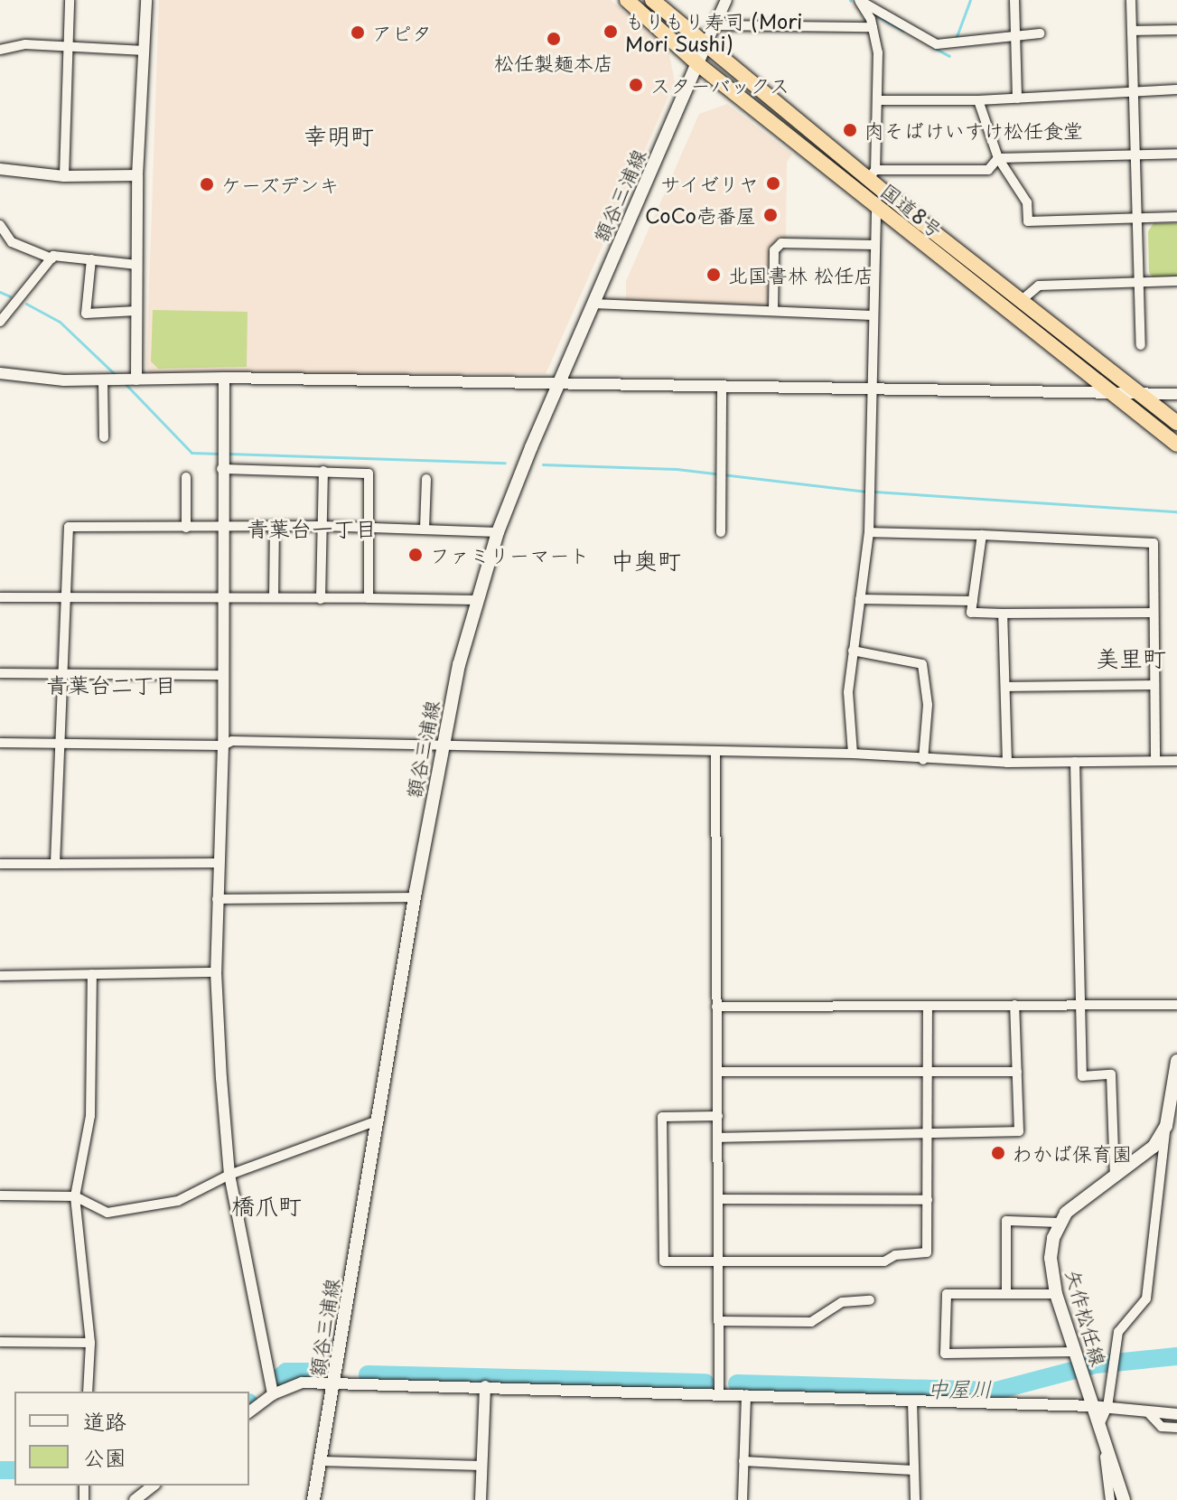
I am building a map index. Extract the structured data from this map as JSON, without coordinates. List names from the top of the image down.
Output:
{
  "streets": {
    "highway": ["国道8号"],
    "main road": ["額谷三浦線", "矢作松任線"]
  },
  "crossings": [
    ["額谷三浦線", "国道8号"]
  ],
  "districts": [
    "幸明町",
    "青葉台一丁目",
    "中奥町",
    "美里町",
    "青葉台二丁目",
    "橋爪町"
  ],
  "water": ["中屋川"],
  "places": [
    "もりもり寿司 (Mori Mori Sushi)",
    "アピタ",
    "松任製麺本店",
    "スターバックス",
    "肉そばけいすけ松任食堂",
    "サイゼリヤ",
    "ケーズデンキ",
    "CoCo壱番屋",
    "北国書林 松任店",
    "ファミリーマート",
    "わかば保育園"
  ],
  "legend": ["道路", "公園"]
}
